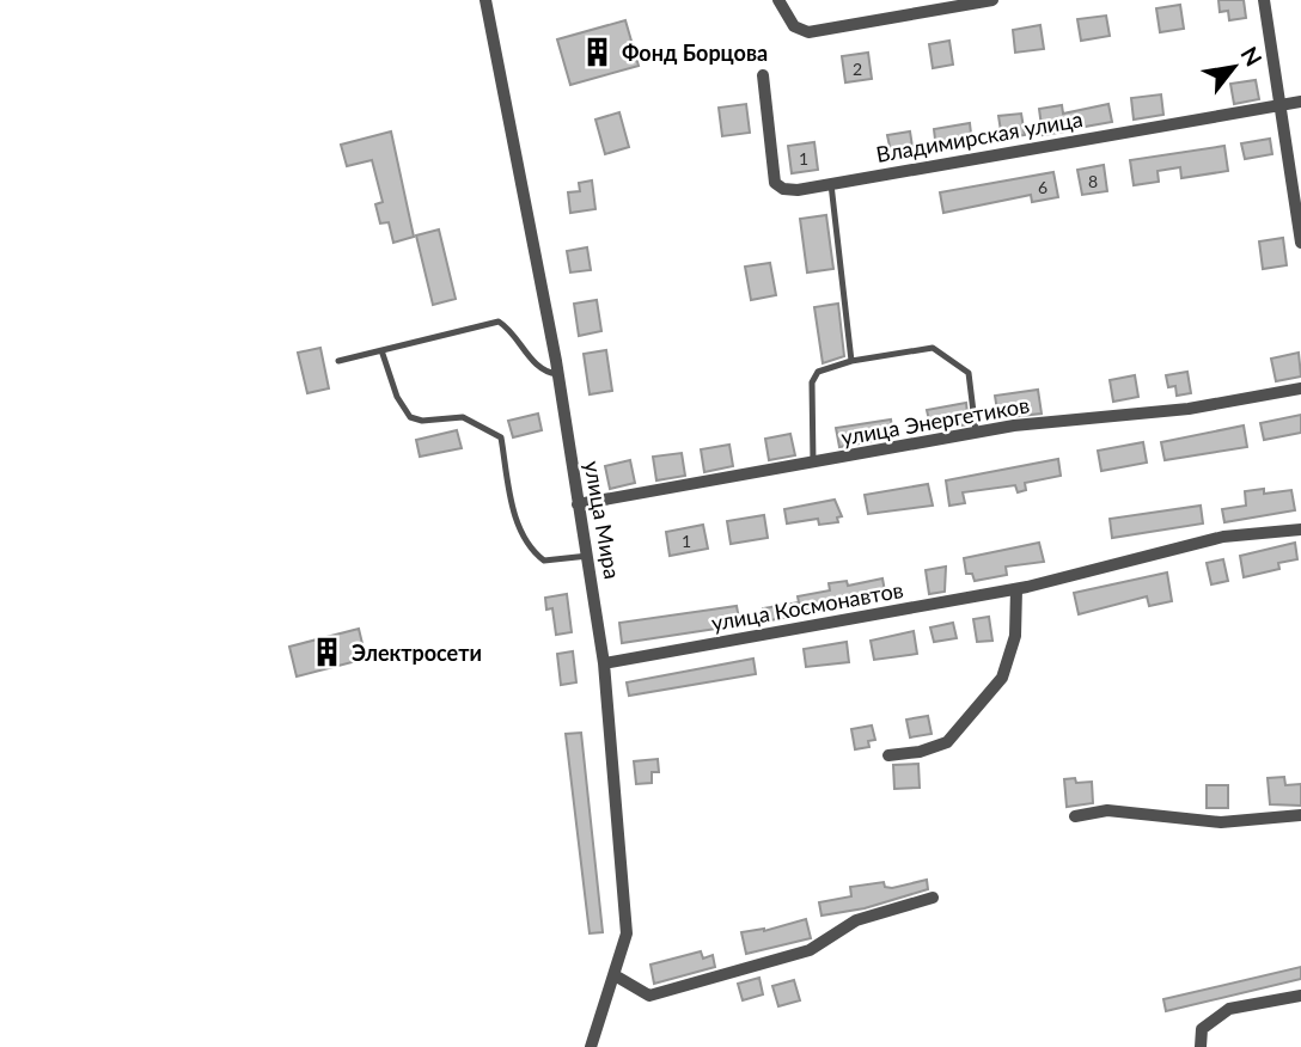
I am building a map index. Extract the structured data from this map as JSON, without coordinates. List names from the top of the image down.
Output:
{
  "streets": {
    "street": [
      "Владимирская улица",
      "улица Энергетиков",
      "улица Мира",
      "улица Космонавтов"
    ]
  },
  "crossings": [
    ["улица Энергетиков", "улица Мира"],
    ["улица Мира", "улица Космонавтов"]
  ],
  "places": {
    "building": ["Фонд Борцова", "Электросети"]
  },
  "house_numbers": [
    "2",
    "1",
    "8",
    "6",
    "1"
  ],
  "north": "top right"
}
